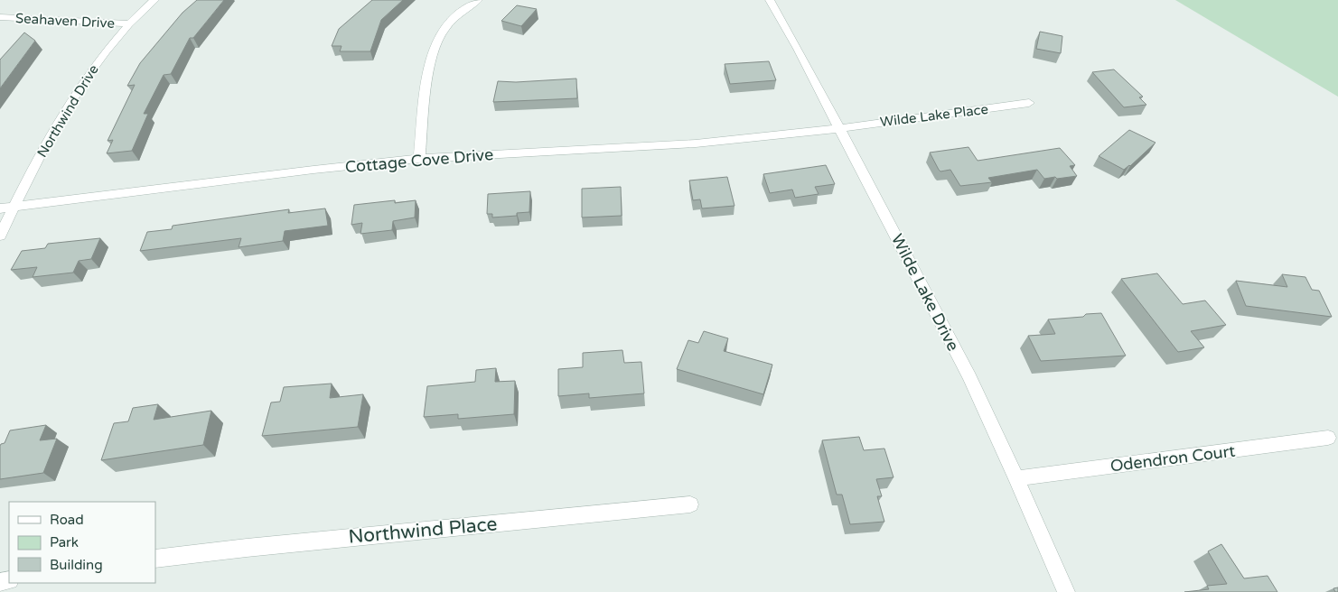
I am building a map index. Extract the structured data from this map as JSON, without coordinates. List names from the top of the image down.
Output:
{
  "streets": {
    "street": [
      "Seahaven Drive",
      "Northwind Drive",
      "Wilde Lake Place",
      "Cottage Cove Drive",
      "Wilde Lake Drive",
      "Odendron Court",
      "Northwind Place"
    ]
  },
  "crossings": [
    ["Seahaven Drive", "Northwind Drive"],
    ["Northwind Drive", "Cottage Cove Drive"],
    ["Wilde Lake Place", "Cottage Cove Drive"],
    ["Wilde Lake Place", "Wilde Lake Drive"],
    ["Cottage Cove Drive", "Wilde Lake Drive"],
    ["Wilde Lake Drive", "Odendron Court"]
  ],
  "legend": ["Road", "Park", "Building"]
}
